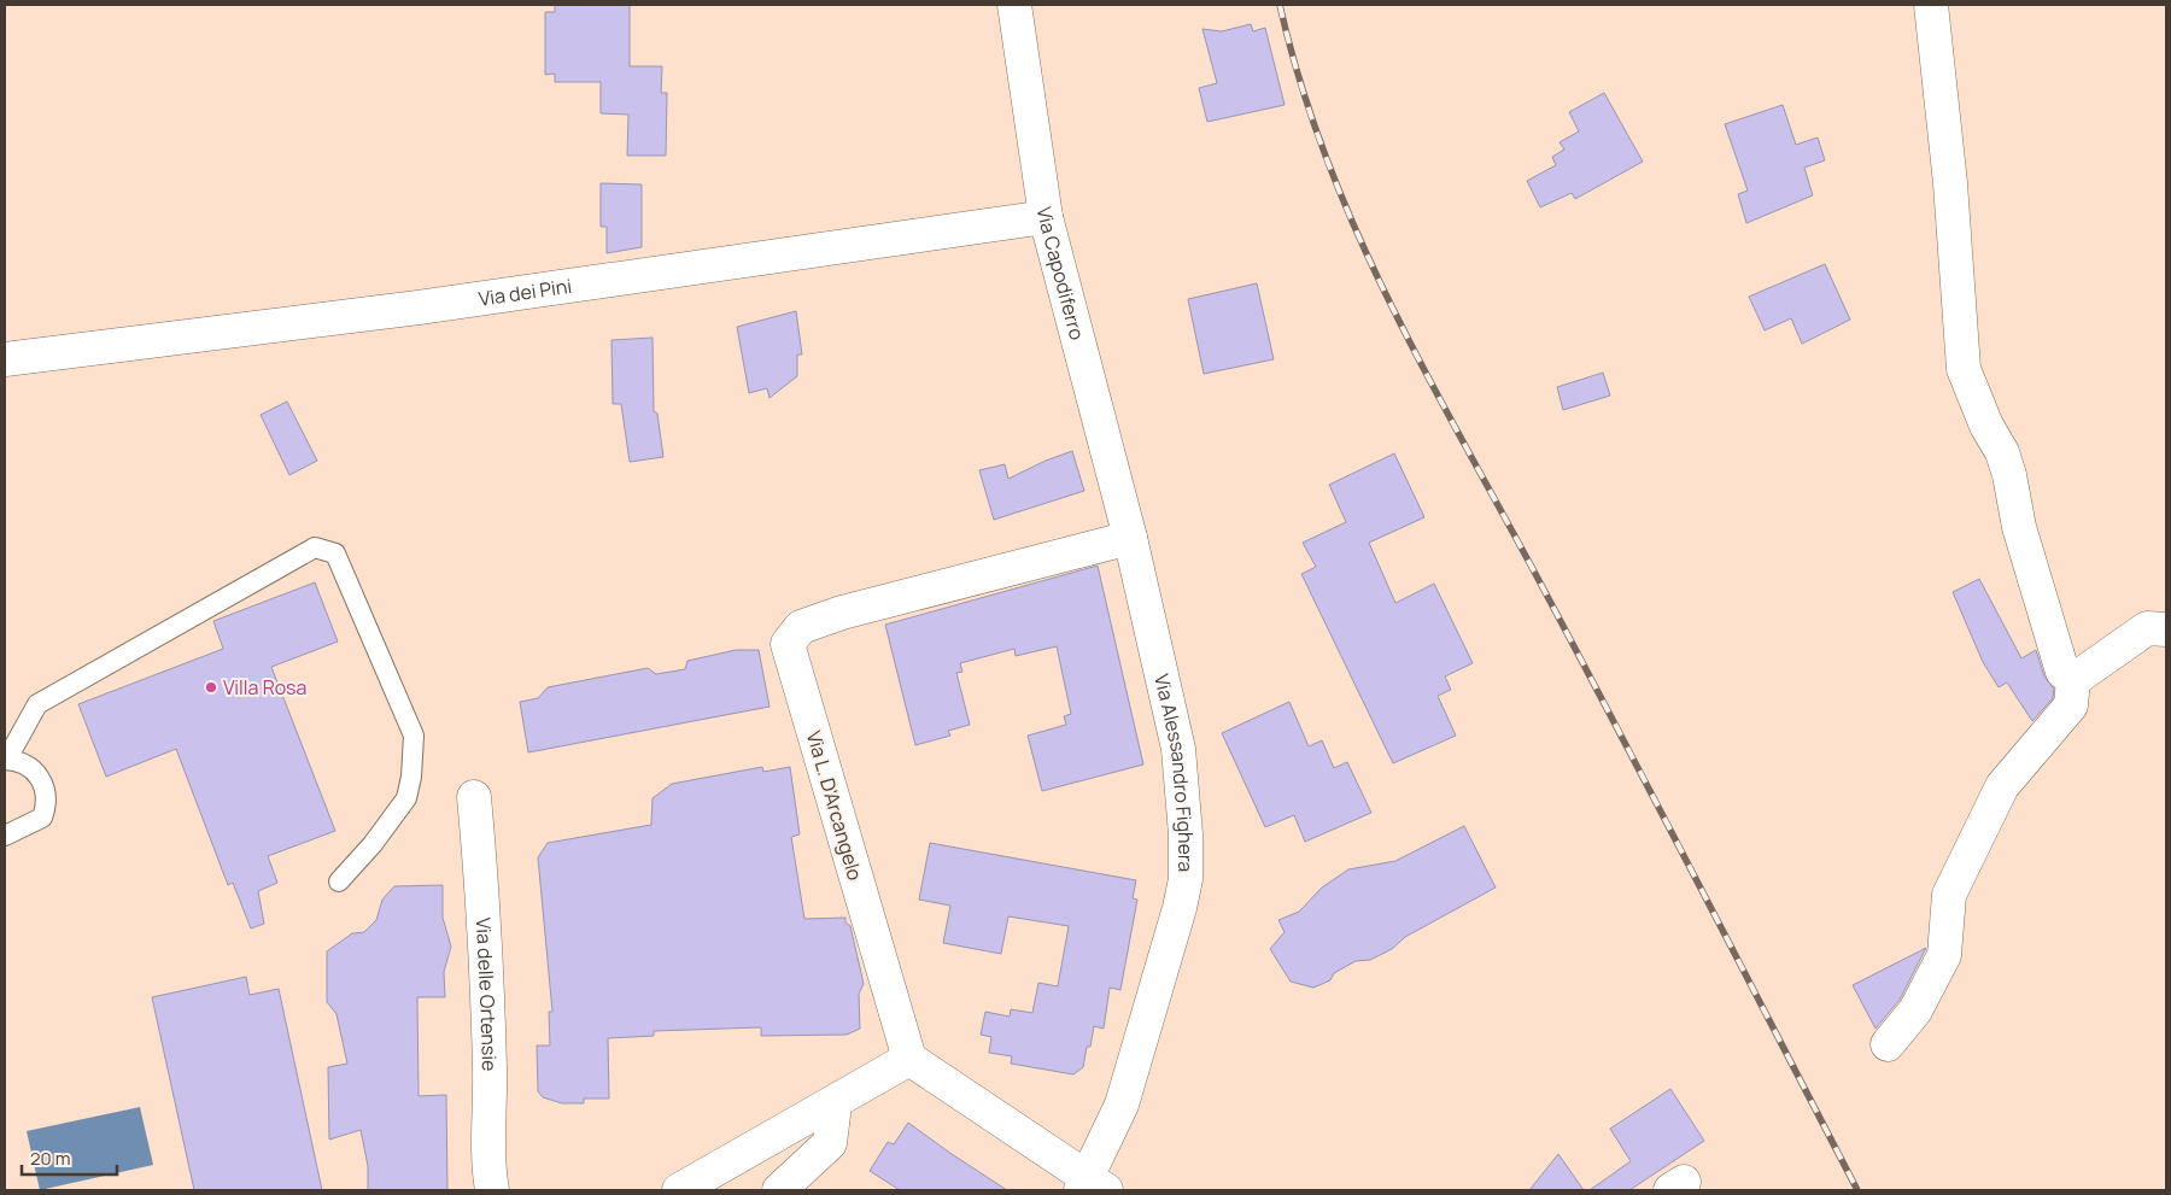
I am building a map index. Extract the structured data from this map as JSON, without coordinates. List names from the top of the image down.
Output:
{
  "streets": {
    "street": [
      "Via Capodiferro",
      "Via dei Pini",
      "Via Alessandro Fighera",
      "Via L. D'Arcangelo",
      "Via delle Ortensie"
    ]
  },
  "crossings": [
    ["Via Capodiferro", "Via dei Pini"],
    ["Via Capodiferro", "Via Alessandro Fighera"],
    ["Via Capodiferro", "Via L. D'Arcangelo"],
    ["Via Alessandro Fighera", "Via L. D'Arcangelo"]
  ],
  "places": ["Villa Rosa"],
  "scale_bar": "20 m"
}
